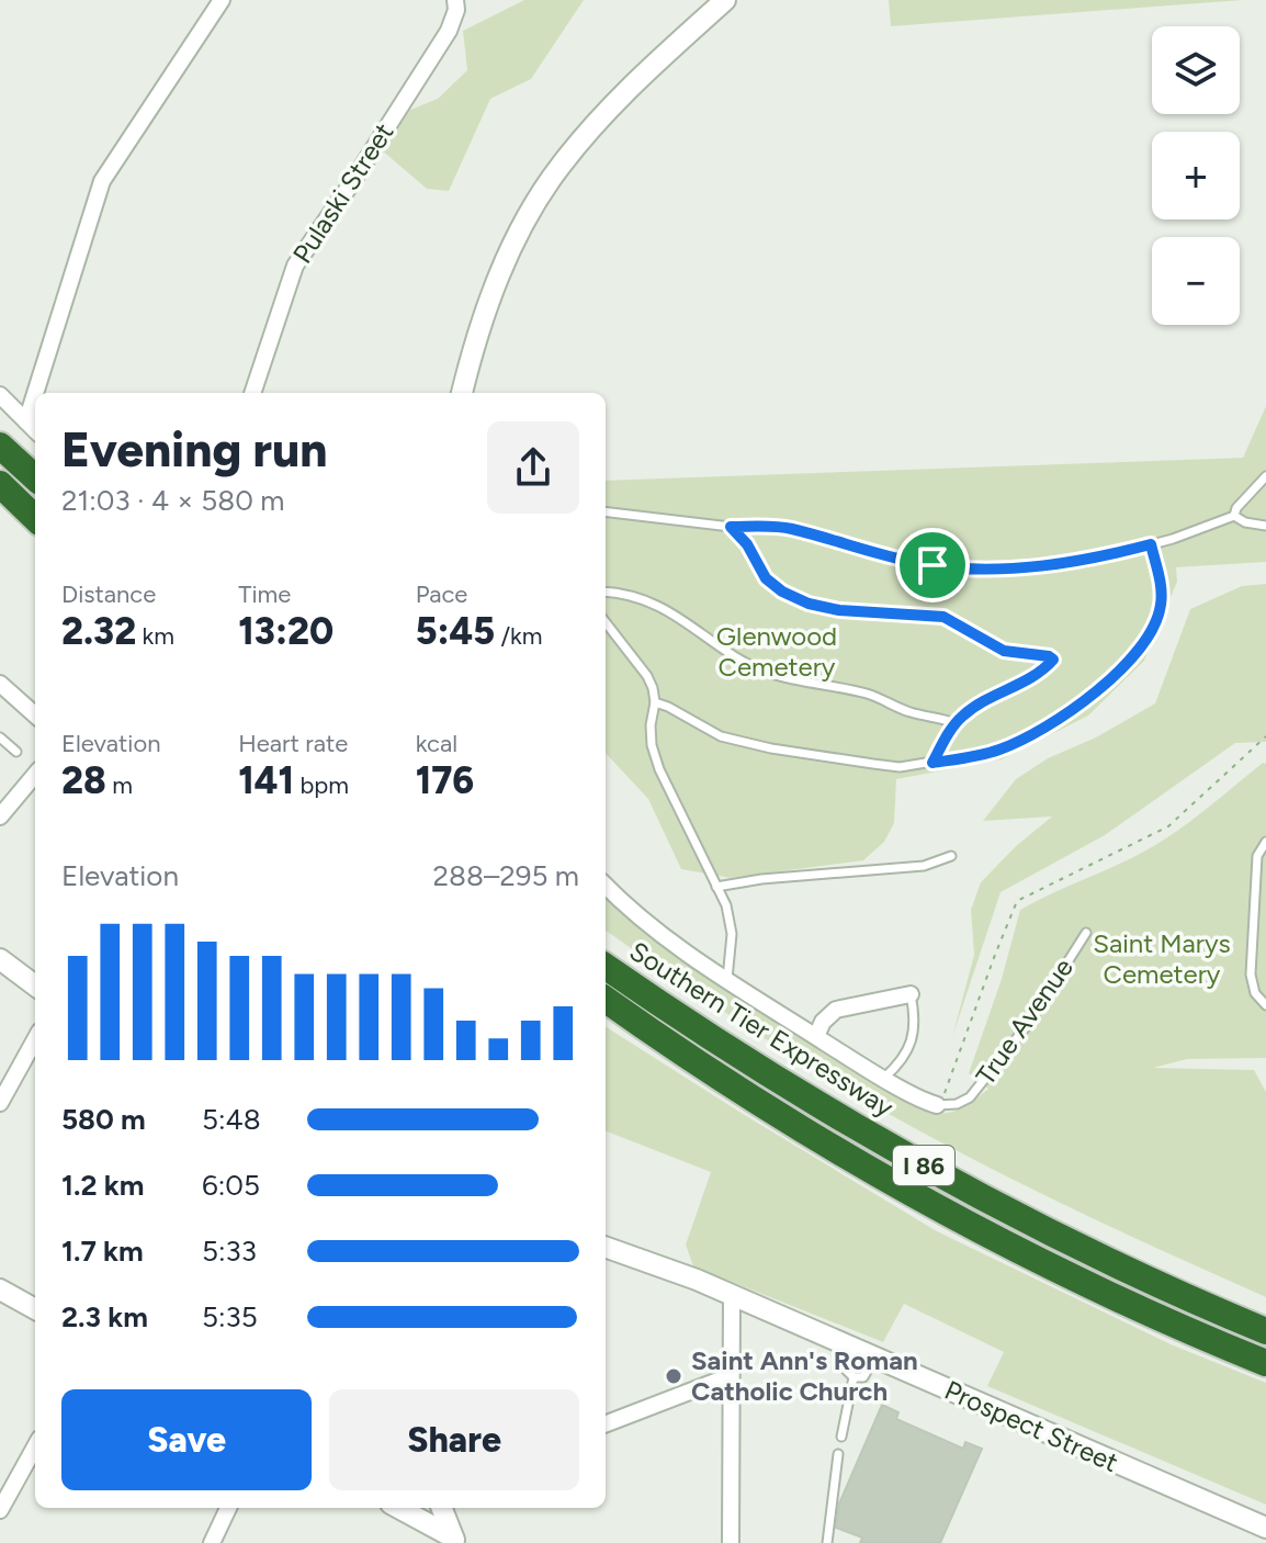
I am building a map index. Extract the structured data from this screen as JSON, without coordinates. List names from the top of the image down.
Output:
{
  "streets": {
    "highway": ["Southern Tier Expressway", "I 86"],
    "street": ["Pulaski Street", "Prospect Street"],
    "lane": ["True Avenue"]
  },
  "parks": ["Glenwood Cemetery", "Saint Marys Cemetery"],
  "places": ["Saint Ann's Roman Catholic Church"],
  "page": {
    "map_buttons": ["+", "−"],
    "heading": ["Evening run", "21:03 · 4 × 580 m"],
    "stats": [
      ["Distance", "2.32 km"],
      ["Time", "13:20"],
      ["Pace", "5:45 /km"],
      ["Elevation", "28 m"],
      ["Heart rate", "141 bpm"],
      ["kcal", "176"]
    ],
    "chart": ["Elevation", "288–295 m"],
    "list": [
      {
        "name": "580 m",
        "note": "5:48"
      },
      {
        "name": "1.2 km",
        "note": "6:05"
      },
      {
        "name": "1.7 km",
        "note": "5:33"
      },
      {
        "name": "2.3 km",
        "note": "5:35"
      }
    ],
    "buttons": ["Save", "Share"]
  }
}
